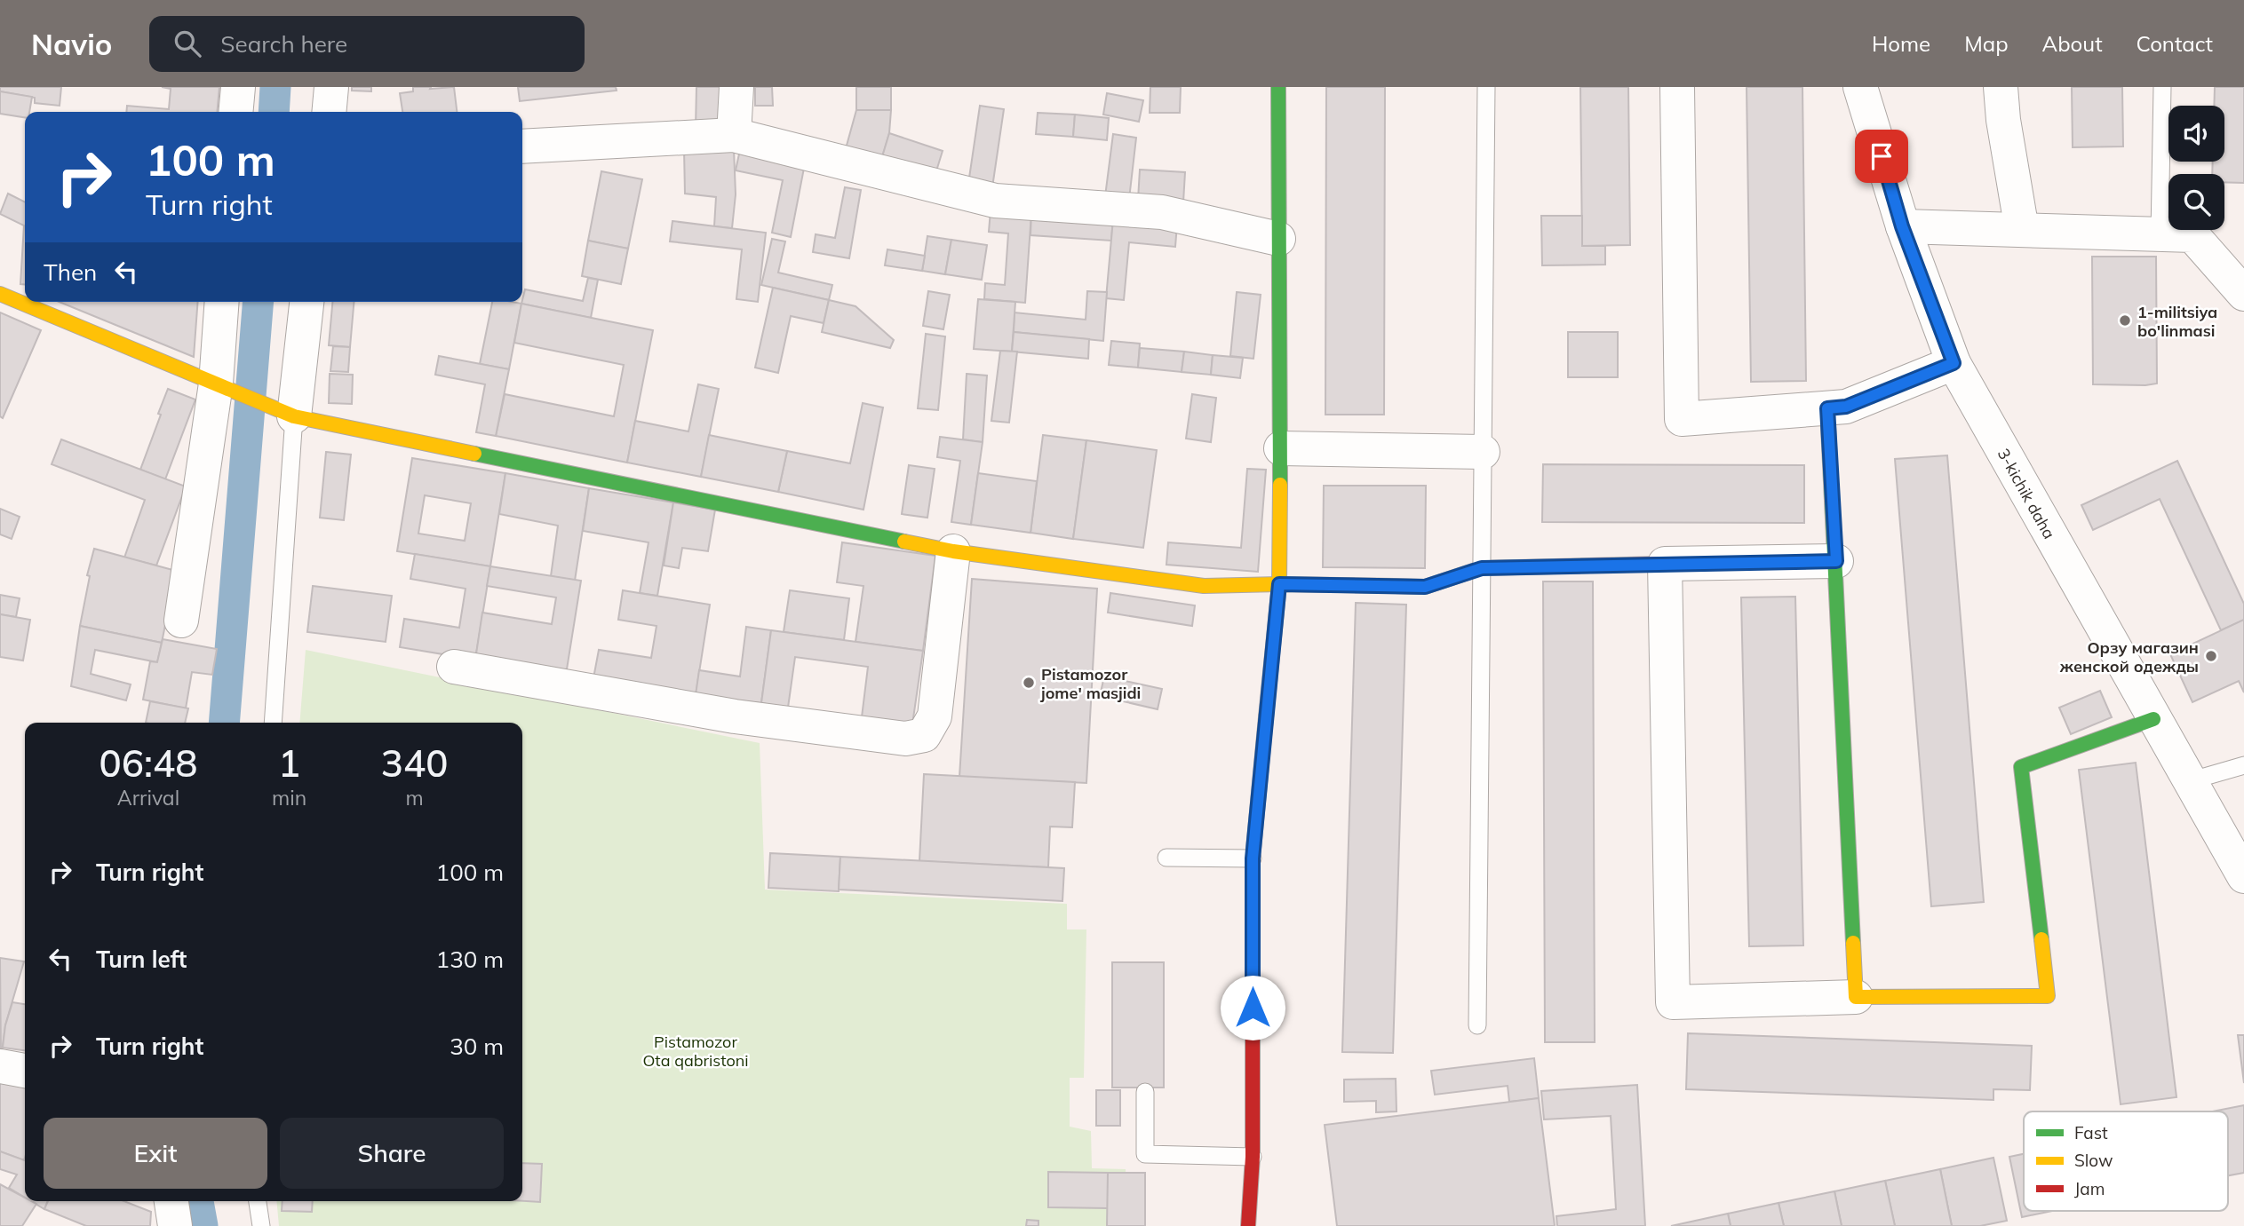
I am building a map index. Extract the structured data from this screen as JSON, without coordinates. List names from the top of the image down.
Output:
{
  "streets": {
    "street": ["3-kichik daha"]
  },
  "parks": ["Pistamozor Ota qabristoni"],
  "places": ["1-militsiya bo'linmasi", "Орзу магазин женской одежды", "Pistamozor jome' masjidi"],
  "legend": ["Fast", "Slow", "Jam"],
  "page": {
    "header": "Navio",
    "search": "Search here",
    "nav": [
      "Home",
      "Map",
      "About",
      "Contact"
    ],
    "turn": ["100 m", "Turn right"],
    "then": "Then",
    "eta": [
      "06:48",
      "Arrival",
      "1",
      "min",
      "340",
      "m"
    ],
    "list": [
      {
        "name": "Turn right",
        "value": "100 m"
      },
      {
        "name": "Turn left",
        "value": "130 m"
      },
      {
        "name": "Turn right",
        "value": "30 m"
      }
    ],
    "buttons": ["Exit", "Share"]
  }
}
